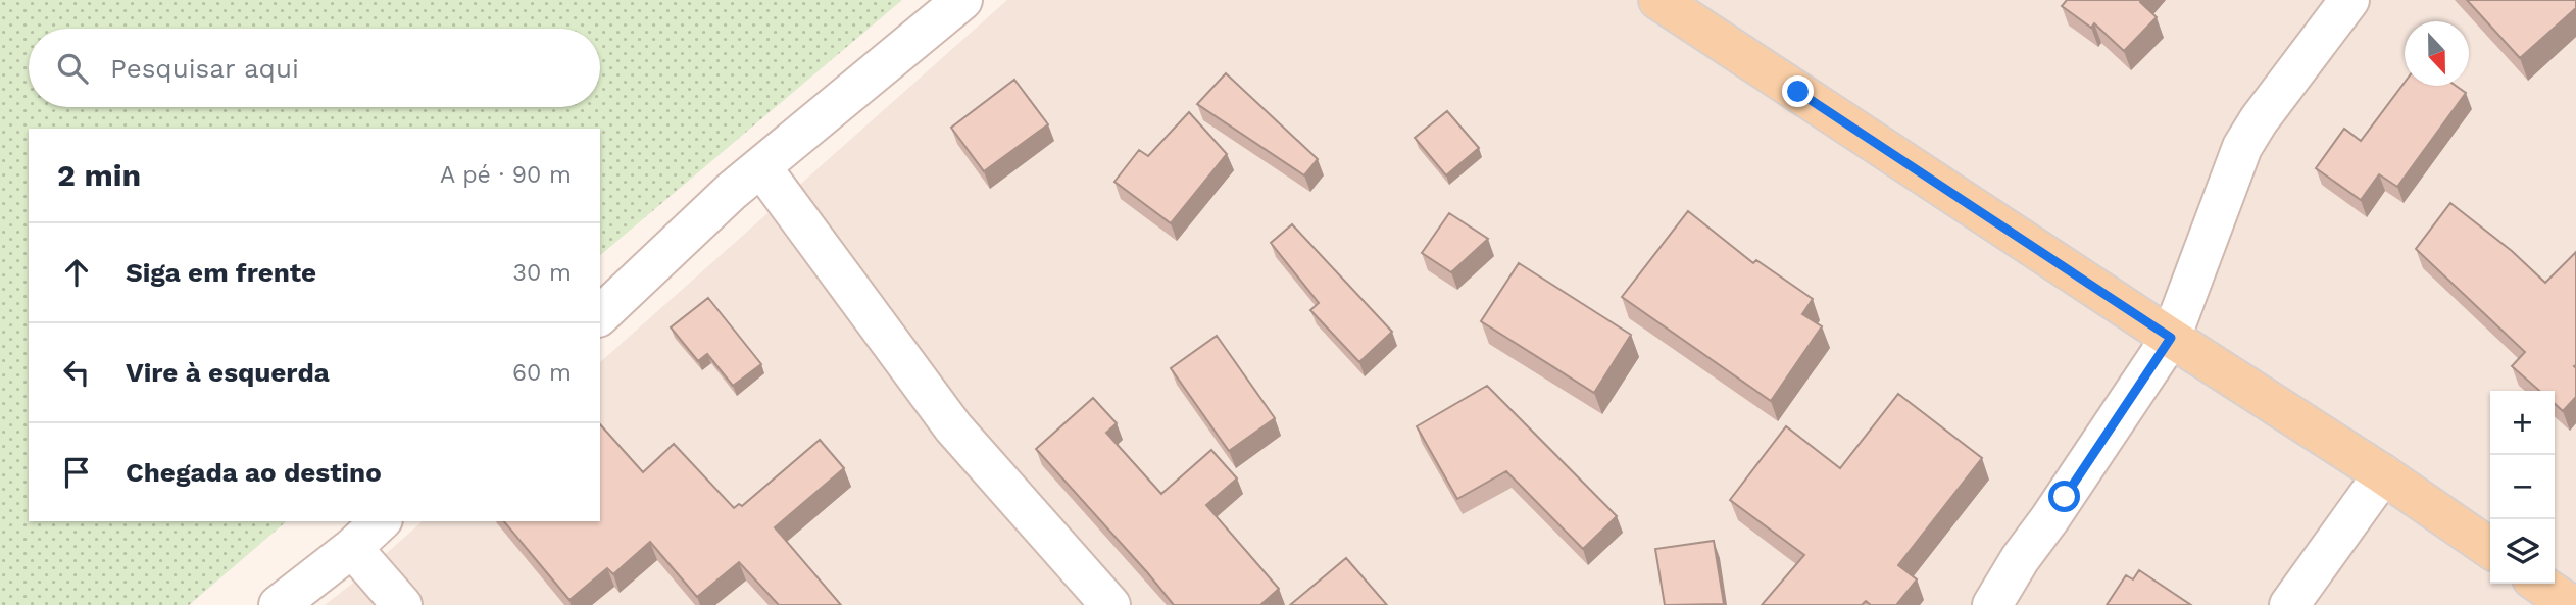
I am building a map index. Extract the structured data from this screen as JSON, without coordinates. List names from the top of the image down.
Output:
{
  "north": "bottom",
  "page": {
    "search": "Pesquisar aqui",
    "heading": ["2 min", "A pé · 90 m"],
    "list": [
      ["Siga em frente", "30 m"],
      ["Vire à esquerda", "60 m"],
      "Chegada ao destino"
    ],
    "map_buttons": ["+", "−"]
  }
}
